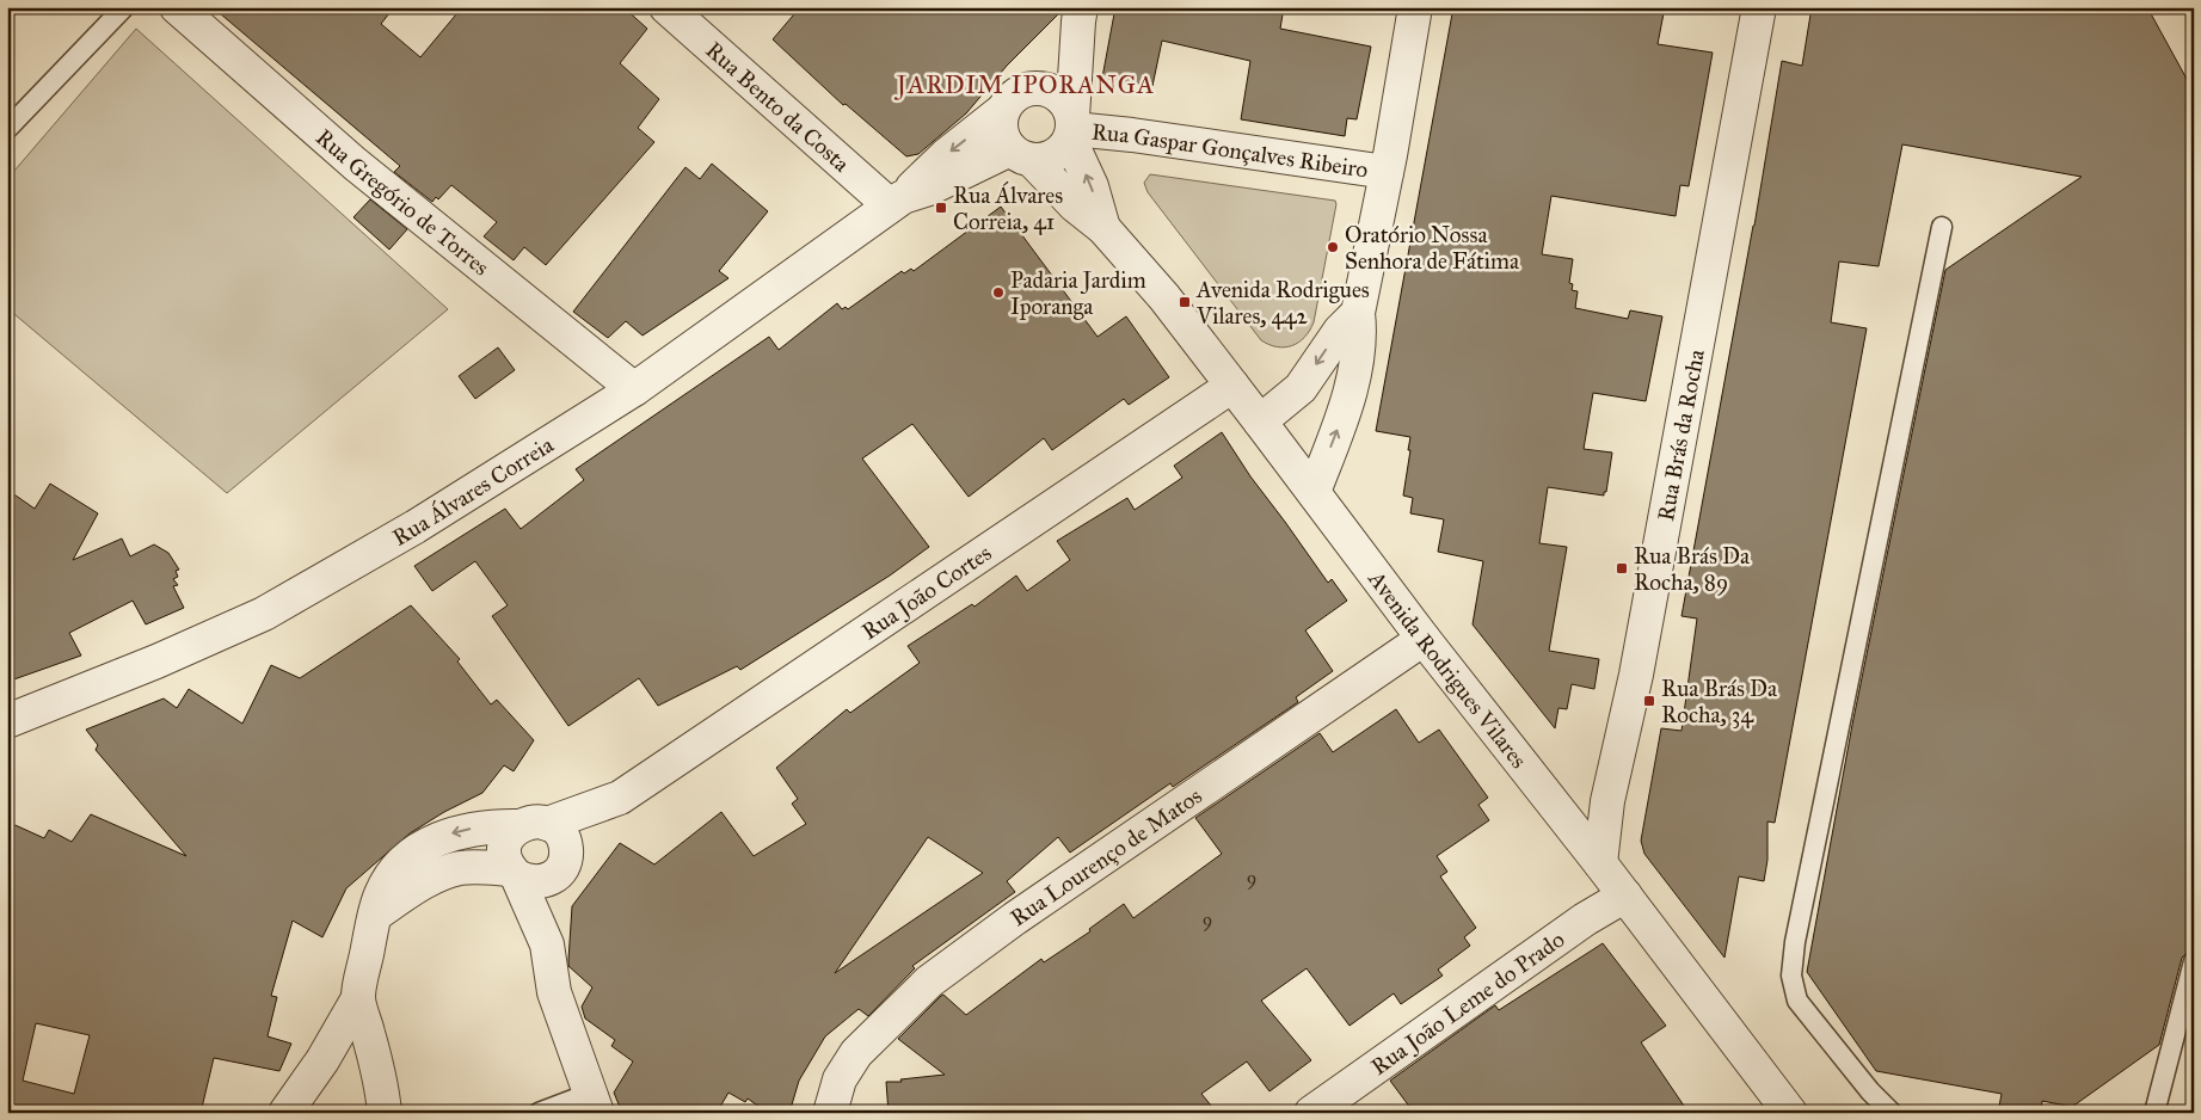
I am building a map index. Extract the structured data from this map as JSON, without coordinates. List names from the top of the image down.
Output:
{
  "streets": {
    "street": [
      "Rua Bento da Costa",
      "Rua Gaspar Gonçalves Ribeiro",
      "Rua Gregório de Torres",
      "Rua Brás da Rocha",
      "Rua Álvares Correia",
      "Rua João Cortes",
      "Avenida Rodrigues Vilares",
      "Rua Lourenço de Matos",
      "Rua João Leme do Prado"
    ]
  },
  "crossings": [
    ["Rua Bento da Costa", "Rua Álvares Correia"],
    ["Rua Gaspar Gonçalves Ribeiro", "Rua Álvares Correia"],
    ["Rua Gaspar Gonçalves Ribeiro", "Avenida Rodrigues Vilares"],
    ["Rua Gregório de Torres", "Rua Álvares Correia"],
    ["Rua Brás da Rocha", "Avenida Rodrigues Vilares"],
    ["Rua Álvares Correia", "Avenida Rodrigues Vilares"],
    ["Rua João Cortes", "Avenida Rodrigues Vilares"],
    ["Avenida Rodrigues Vilares", "Rua Lourenço de Matos"],
    ["Avenida Rodrigues Vilares", "Rua João Leme do Prado"]
  ],
  "districts": ["JARDIM IPORANGA"],
  "places": {
    "transit": [
      "Rua Álvares Correia, 41",
      "Avenida Rodrigues Vilares, 442",
      "Rua Brás Da Rocha, 89",
      "Rua Brás Da Rocha, 34"
    ],
    "other": ["Oratório Nossa Senhora de Fátima", "Padaria Jardim Iporanga"]
  },
  "house_numbers": ["9", "9"]
}
